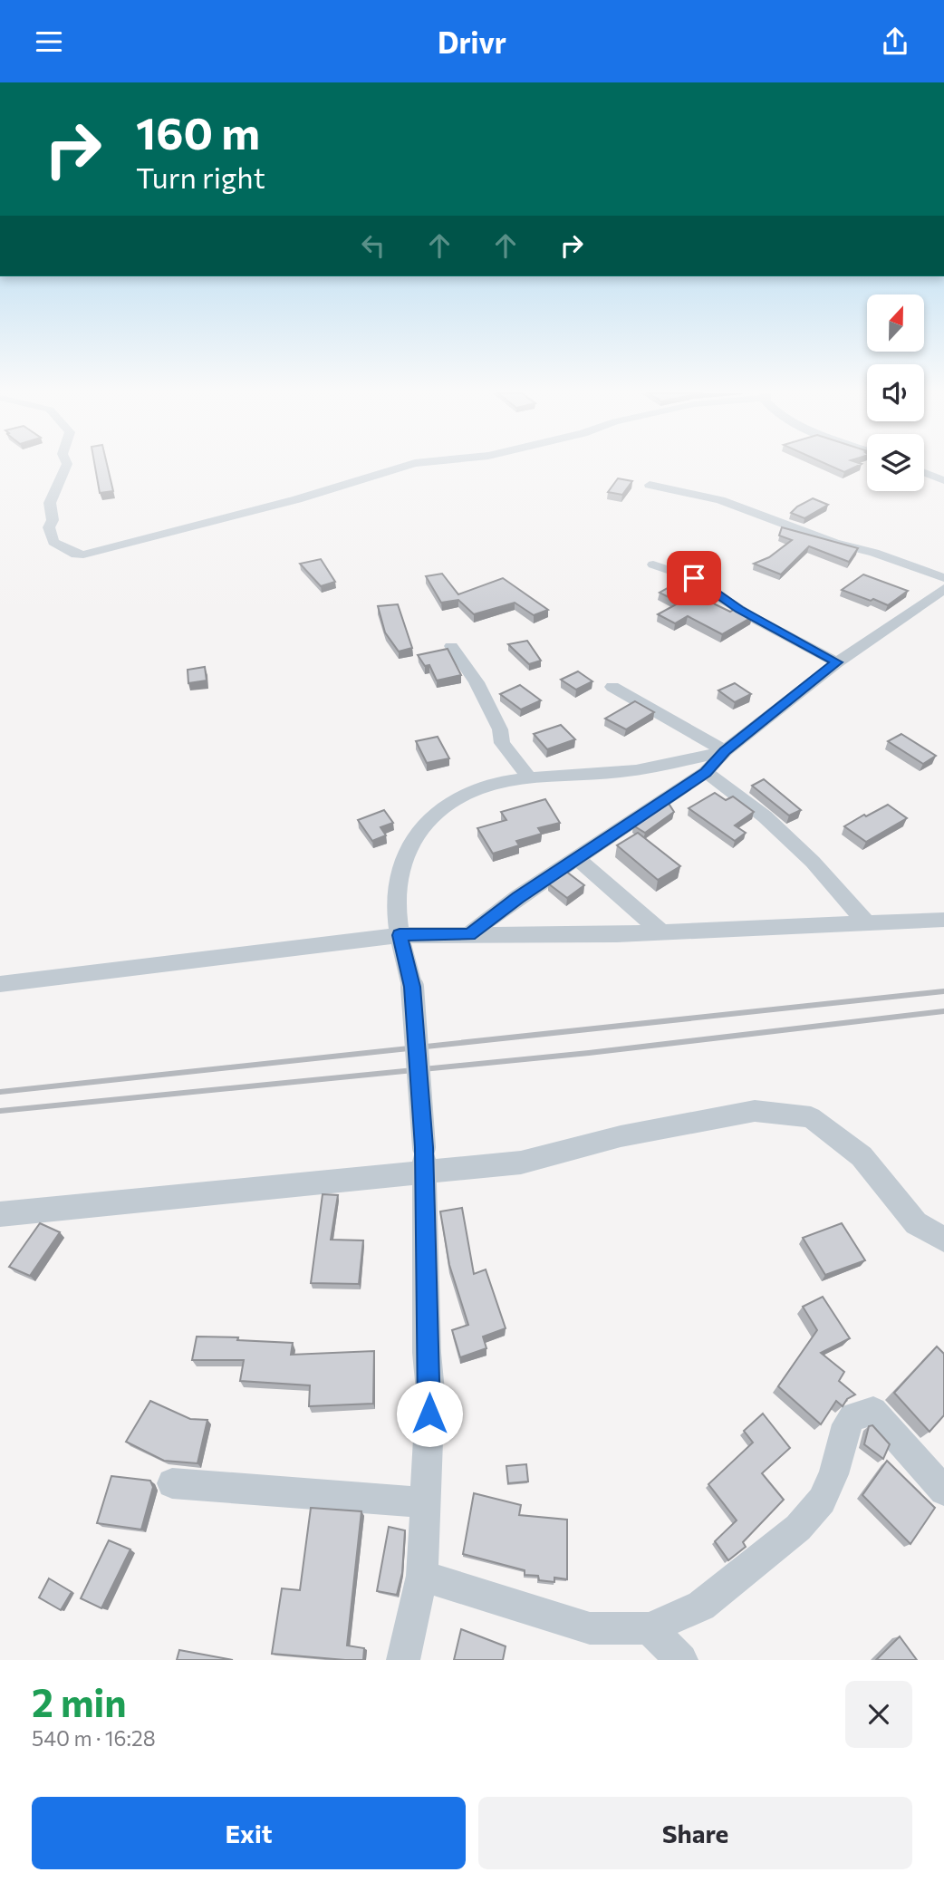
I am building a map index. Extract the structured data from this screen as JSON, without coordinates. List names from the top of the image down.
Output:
{
  "north": "top",
  "page": {
    "header": "Drivr",
    "turn": ["160 m", "Turn right"],
    "heading": ["2 min", "540 m · 16:28"],
    "buttons": ["Exit", "Share"]
  }
}
